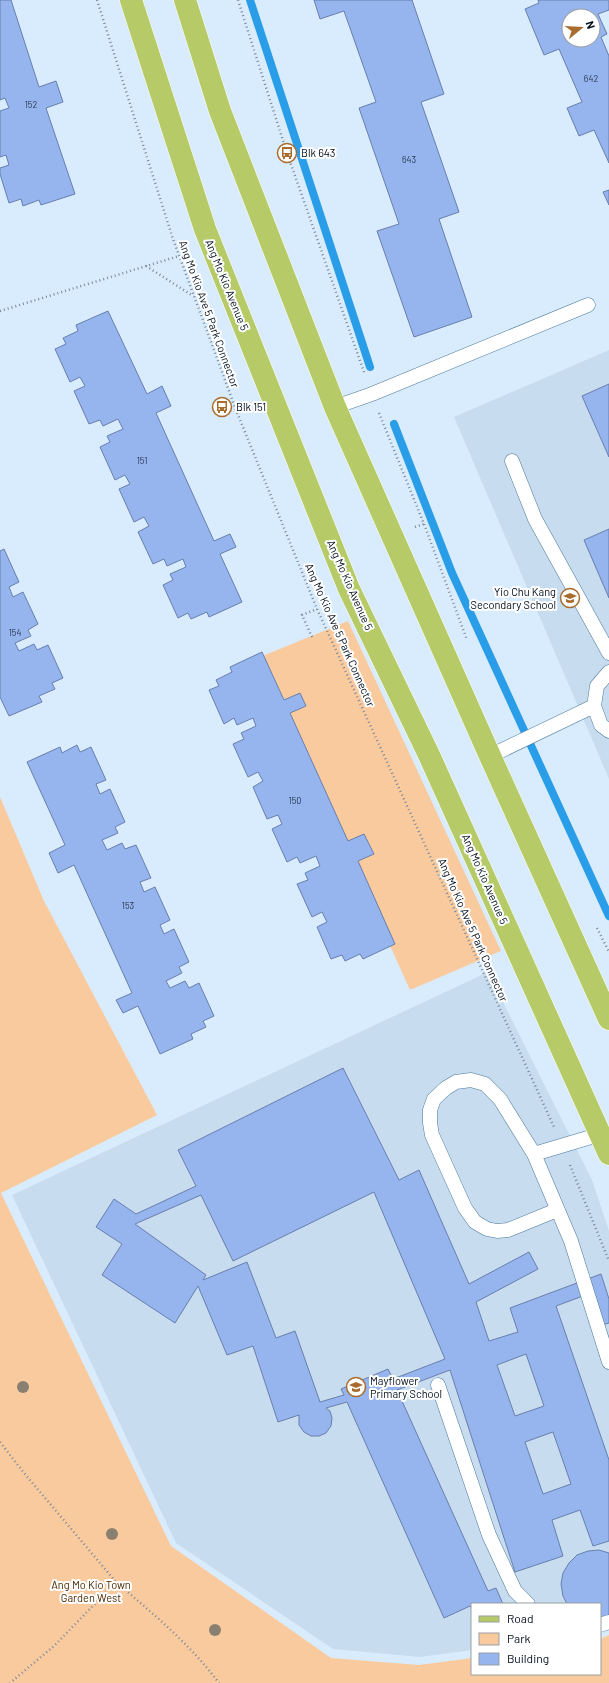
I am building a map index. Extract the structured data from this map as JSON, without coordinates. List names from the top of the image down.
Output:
{
  "streets": {
    "main road": ["Ang Mo Kio Avenue 5"],
    "path": ["Ang Mo Kio Ave 5 Park Connector"]
  },
  "parks": ["Ang Mo Kio Town Garden West"],
  "places": {
    "bus stop": ["Blk 643", "Blk 151"],
    "school or university": ["Yio Chu Kang Secondary School", "Mayflower Primary School"]
  },
  "house_numbers": [
    "642",
    "152",
    "643",
    "151",
    "154",
    "150",
    "153"
  ],
  "legend": ["Road", "Park", "Building"],
  "north": "right"
}
